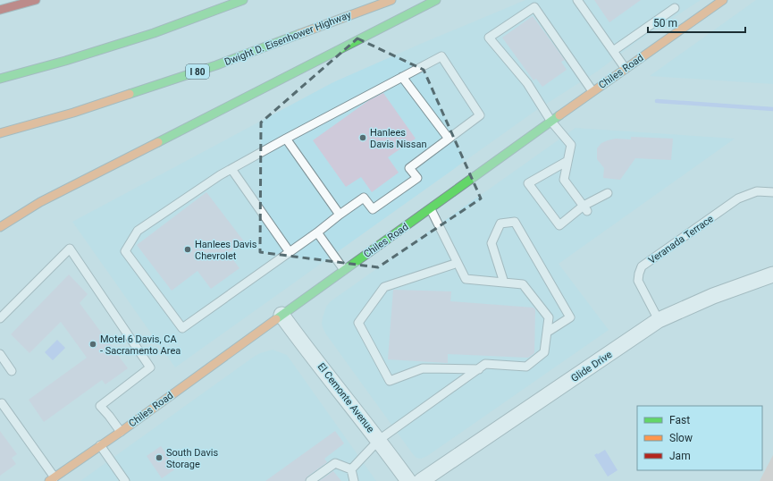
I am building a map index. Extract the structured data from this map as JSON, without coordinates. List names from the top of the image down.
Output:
{
  "streets": {
    "main road": ["Dwight D. Eisenhower Highway", "I 80", "Chiles Road"],
    "street": ["Glide Drive", "El Cemonte Avenue"],
    "lane": ["Veranada Terrace"]
  },
  "crossings": [
    ["Chiles Road", "El Cemonte Avenue"],
    ["Veranada Terrace", "Glide Drive"]
  ],
  "places": [
    "Hanlees Davis Nissan",
    "Hanlees Davis Chevrolet",
    "Motel 6 Davis, CA - Sacramento Area",
    "South Davis Storage"
  ],
  "legend": ["Fast", "Slow", "Jam"],
  "scale_bar": "50 m"
}
